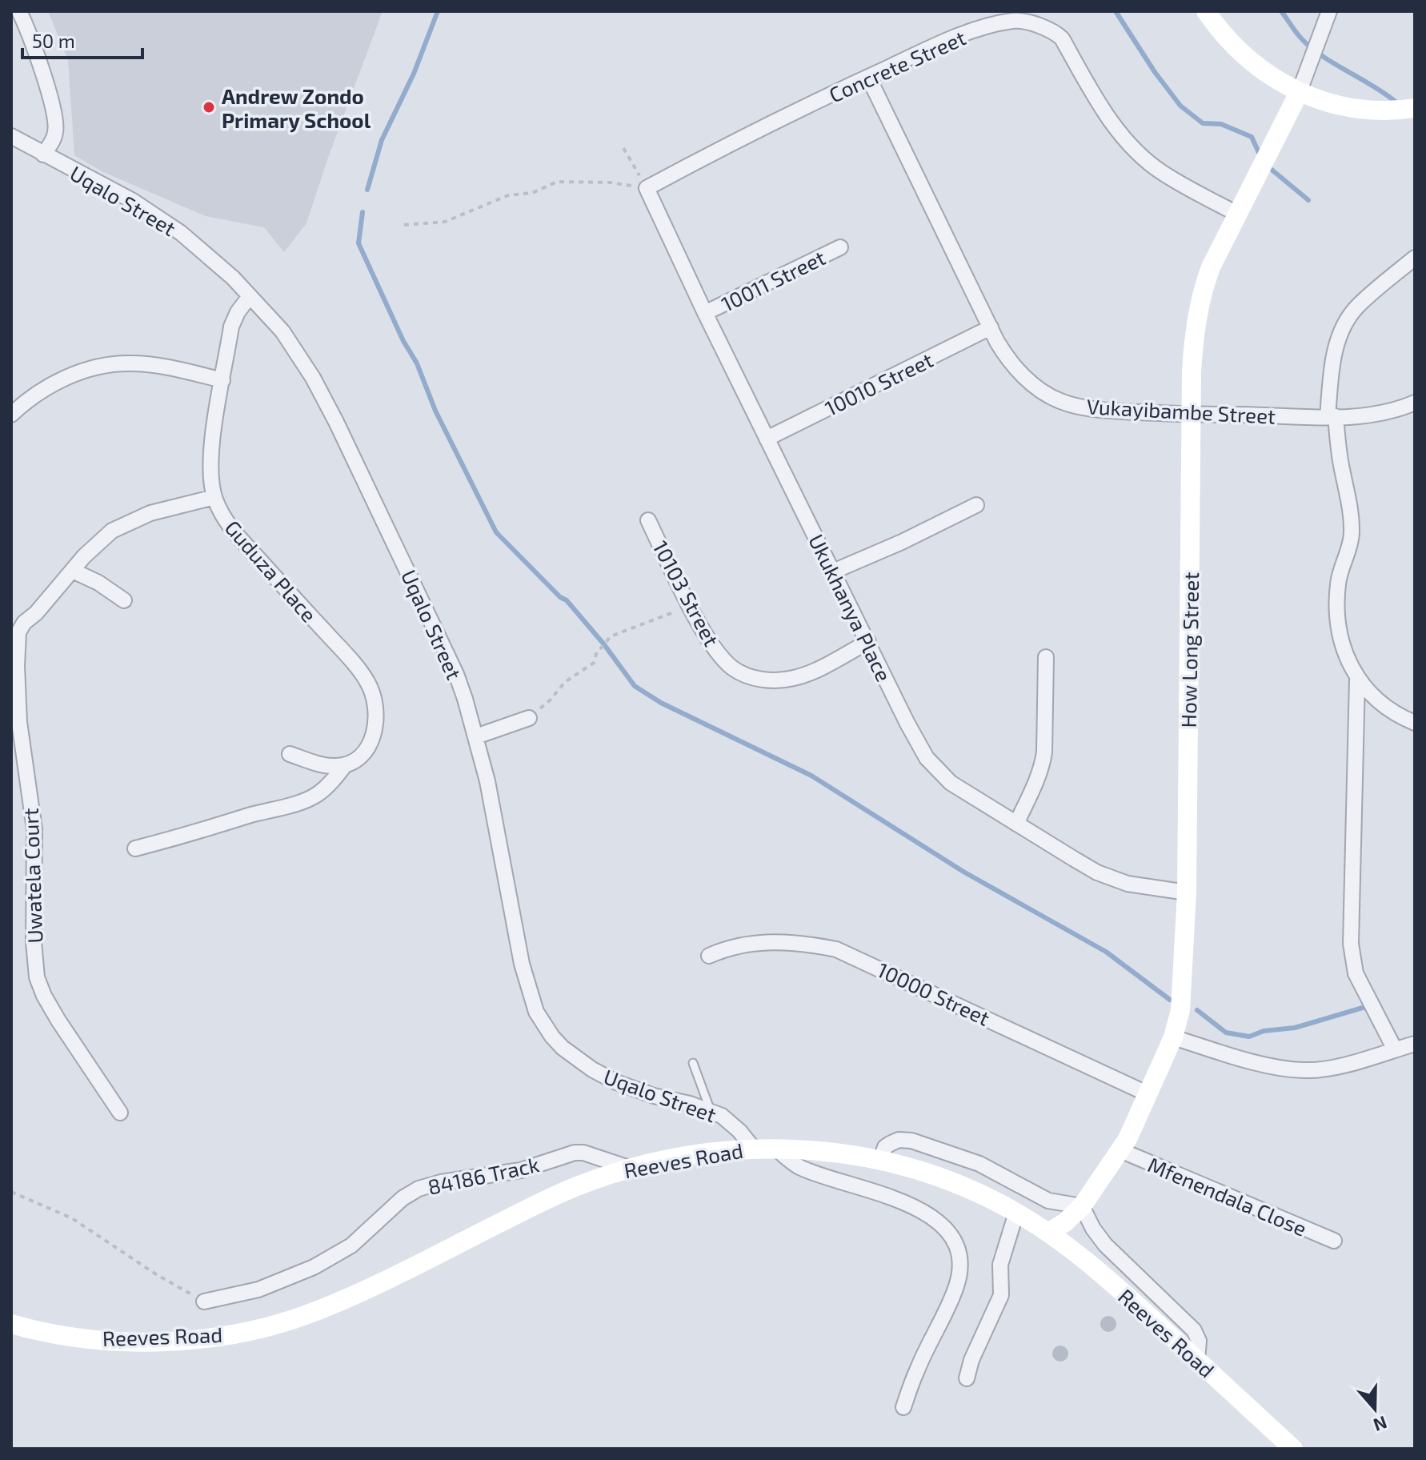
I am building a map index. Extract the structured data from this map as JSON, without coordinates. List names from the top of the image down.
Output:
{
  "streets": {
    "street": [
      "Concrete Street",
      "Uqalo Street",
      "10011 Street",
      "10010 Street",
      "Vukayibambe Street",
      "Guduza Place",
      "10103 Street",
      "Ukukhanya Place",
      "How Long Street",
      "Uwatela Court",
      "10000 Street",
      "Reeves Road",
      "84186 Track",
      "Mfenendala Close"
    ]
  },
  "crossings": [
    ["Concrete Street", "Vukayibambe Street"],
    ["Concrete Street", "Ukukhanya Place"],
    ["Concrete Street", "How Long Street"],
    ["Uqalo Street", "Guduza Place"],
    ["Uqalo Street", "Reeves Road"],
    ["10011 Street", "Ukukhanya Place"],
    ["10010 Street", "Vukayibambe Street"],
    ["10010 Street", "Ukukhanya Place"],
    ["Vukayibambe Street", "How Long Street"],
    ["Guduza Place", "Uwatela Court"],
    ["10103 Street", "Ukukhanya Place"],
    ["Ukukhanya Place", "How Long Street"],
    ["How Long Street", "10000 Street"],
    ["How Long Street", "Reeves Road"],
    ["How Long Street", "Mfenendala Close"],
    ["Reeves Road", "84186 Track"]
  ],
  "places": ["Andrew Zondo Primary School"],
  "scale_bar": "50 m",
  "north": "bottom"
}
